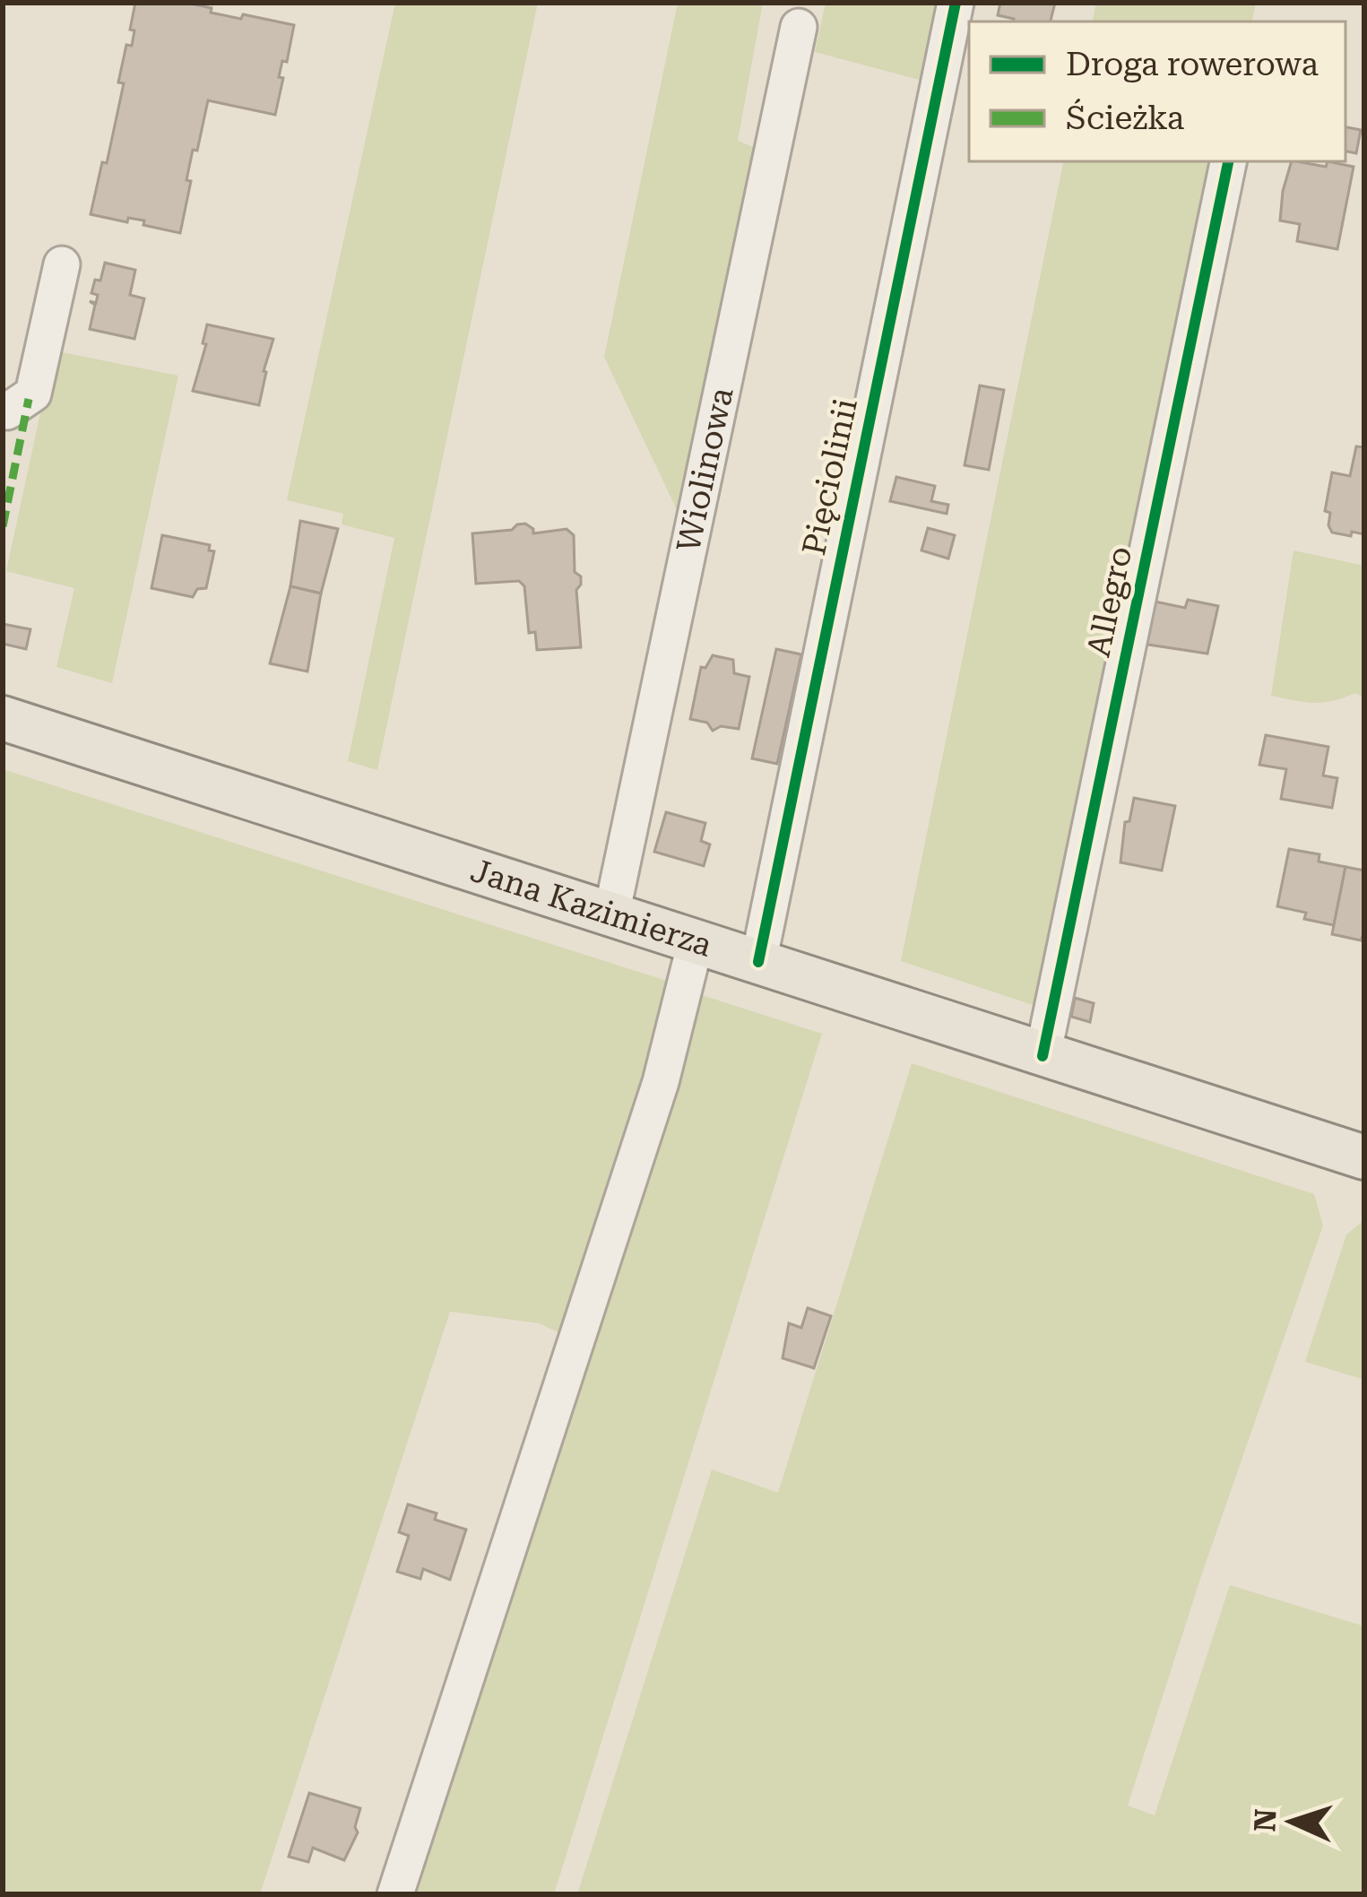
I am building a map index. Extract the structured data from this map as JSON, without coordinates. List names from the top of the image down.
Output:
{
  "streets": {
    "main road": ["Jana Kazimierza"],
    "street": ["Wiolinowa", "Pięciolinii", "Allegro"]
  },
  "crossings": [
    ["Wiolinowa", "Jana Kazimierza"],
    ["Pięciolinii", "Jana Kazimierza"],
    ["Allegro", "Jana Kazimierza"]
  ],
  "legend": ["Droga rowerowa", "Ścieżka"],
  "north": "left"
}
